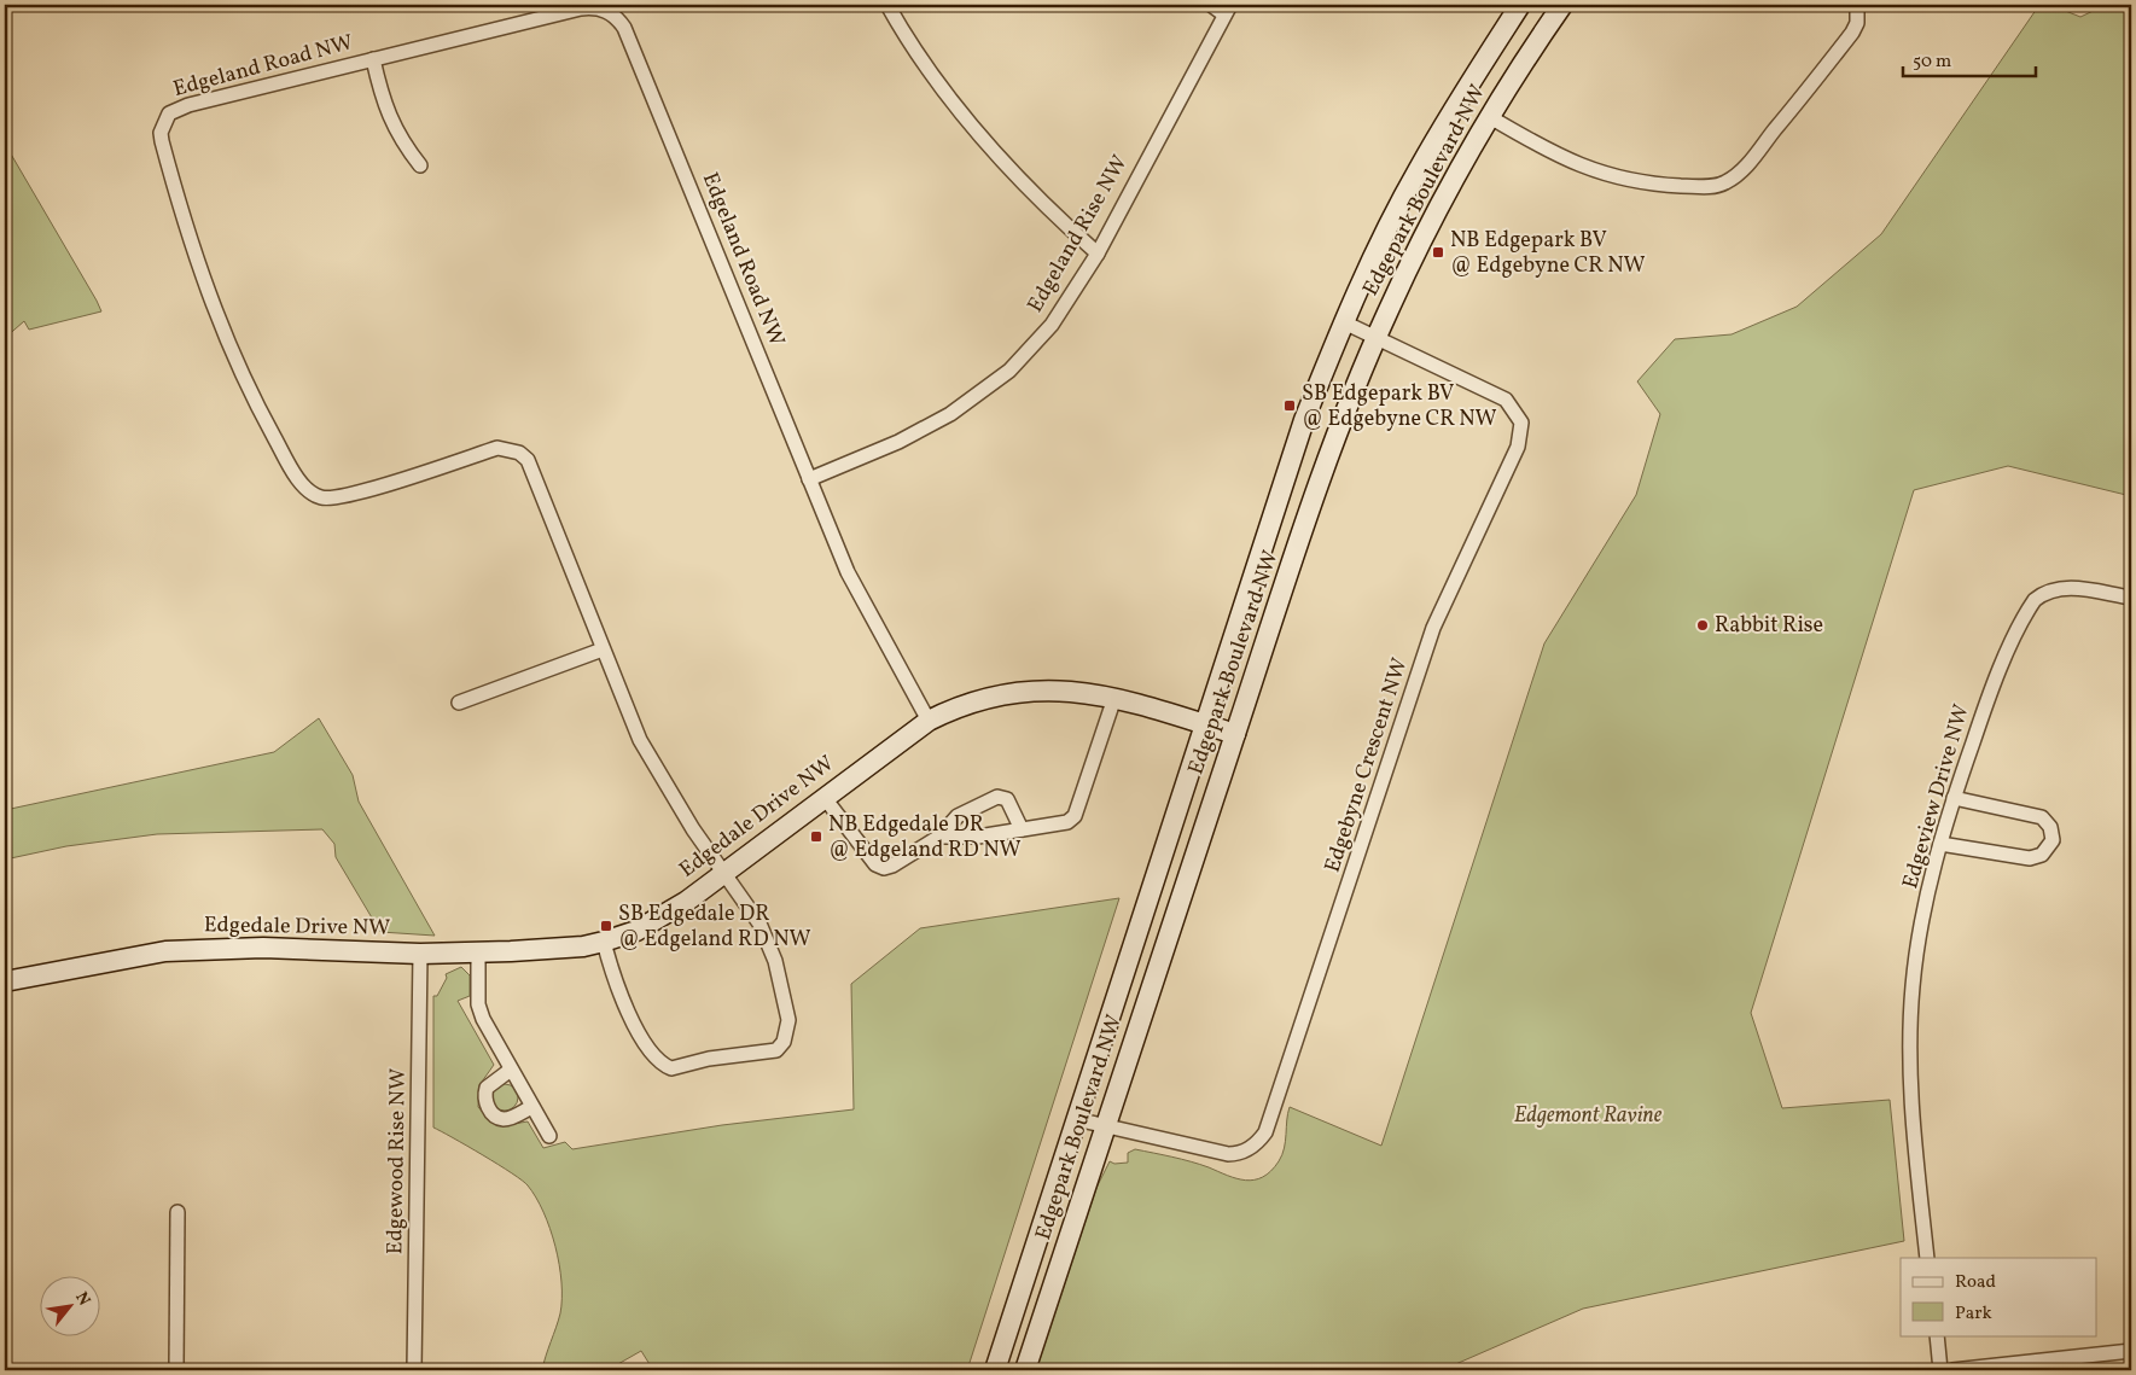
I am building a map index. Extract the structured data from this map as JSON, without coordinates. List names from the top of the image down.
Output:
{
  "streets": {
    "street": [
      "Edgeland Road NW",
      "Edgepark Boulevard NW",
      "Edgeland Rise NW",
      "Edgebyne Crescent NW",
      "Edgeview Drive NW",
      "Edgedale Drive NW",
      "Edgewood Rise NW"
    ]
  },
  "crossings": [
    ["Edgeland Road NW", "Edgeland Rise NW"],
    ["Edgeland Road NW", "Edgedale Drive NW"],
    ["Edgepark Boulevard NW", "Edgebyne Crescent NW"],
    ["Edgepark Boulevard NW", "Edgedale Drive NW"],
    ["Edgedale Drive NW", "Edgewood Rise NW"]
  ],
  "parks": ["Edgemont Ravine"],
  "places": {
    "transit": [
      "NB Edgepark BV @ Edgebyne CR NW",
      "SB Edgepark BV @ Edgebyne CR NW",
      "NB Edgedale DR @ Edgeland RD NW",
      "SB Edgedale DR @ Edgeland RD NW"
    ],
    "other": ["Rabbit Rise"]
  },
  "legend": ["Road", "Park"],
  "scale_bar": "50 m",
  "north": "top right"
}
